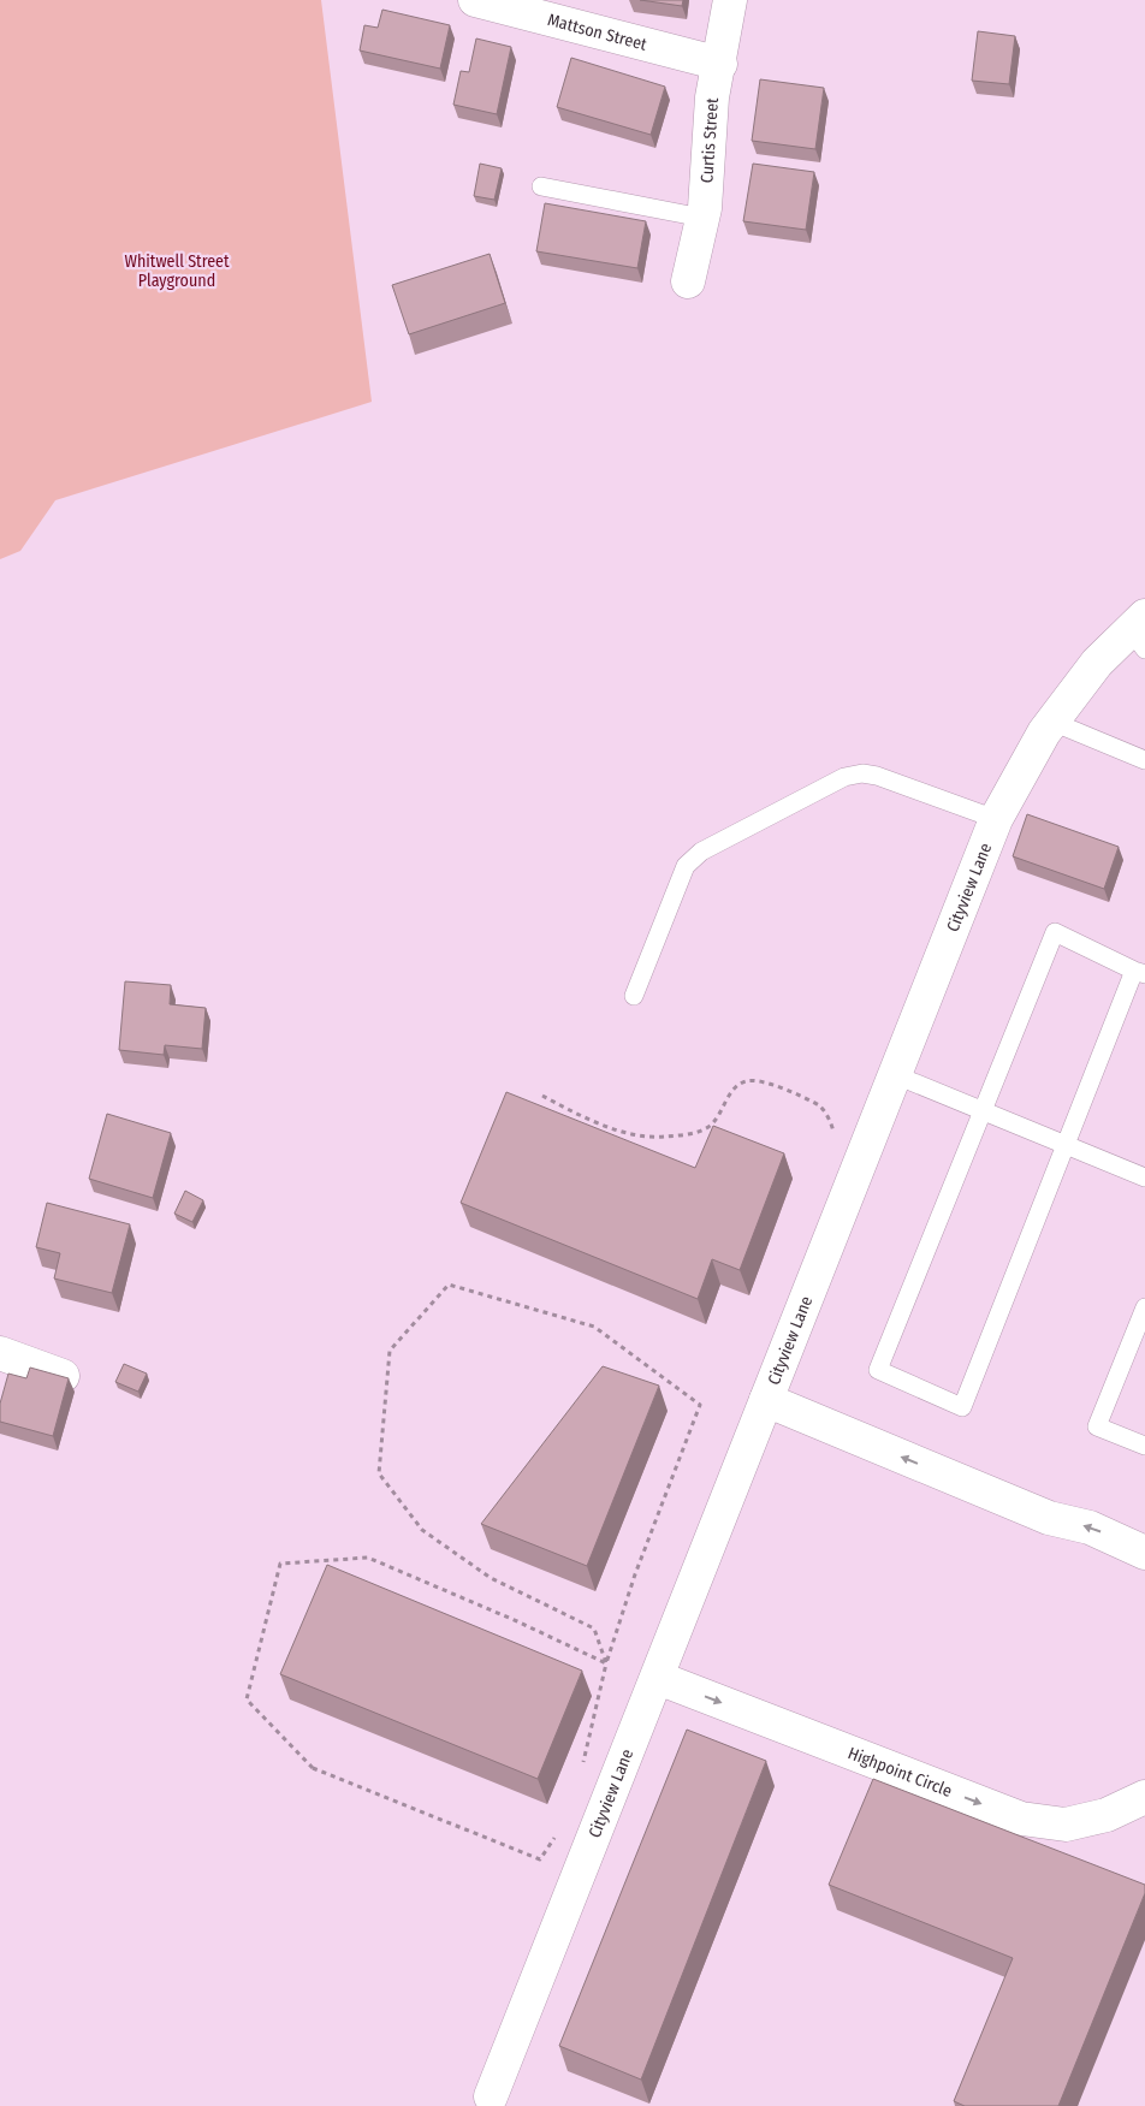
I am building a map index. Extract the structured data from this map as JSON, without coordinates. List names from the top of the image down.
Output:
{
  "streets": {
    "street": [
      "Mattson Street",
      "Curtis Street",
      "Cityview Lane",
      "Highpoint Circle"
    ]
  },
  "crossings": [
    ["Mattson Street", "Curtis Street"],
    ["Cityview Lane", "Highpoint Circle"]
  ],
  "parks": ["Whitwell Street Playground"]
}
